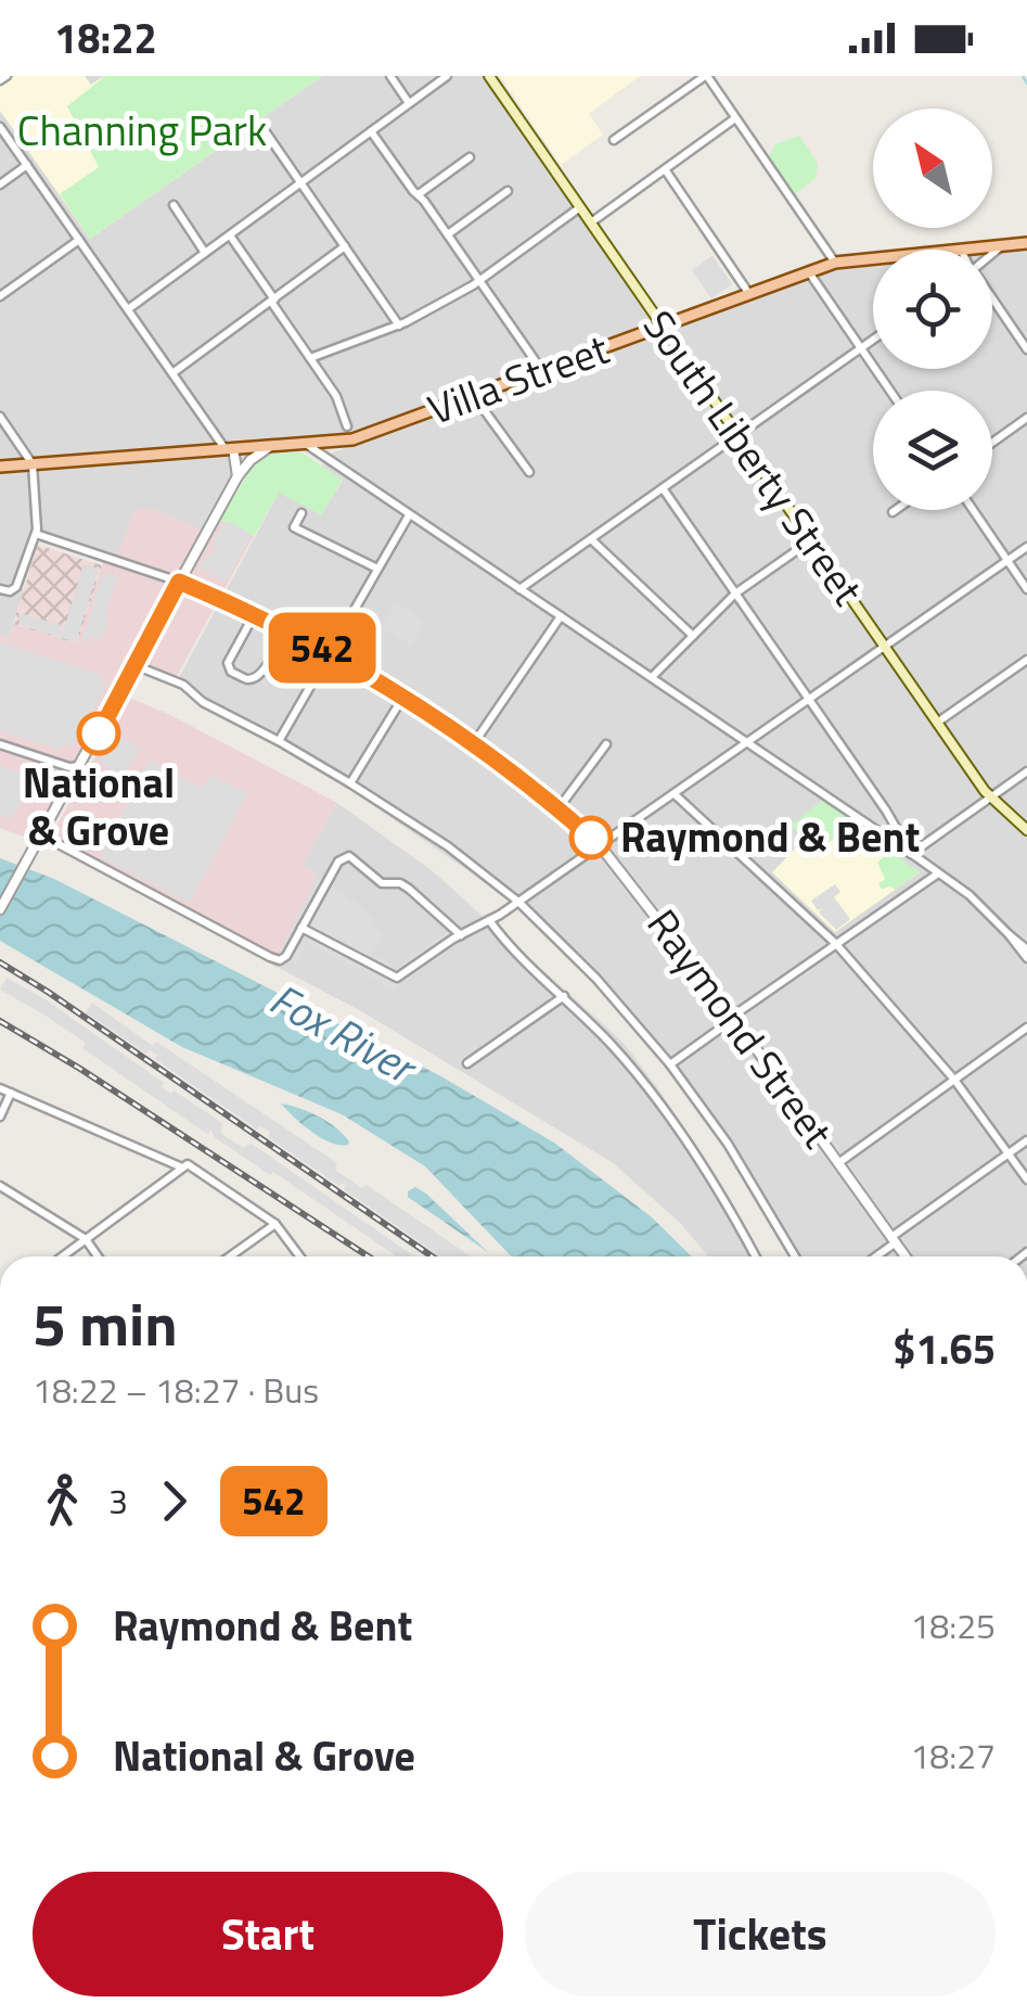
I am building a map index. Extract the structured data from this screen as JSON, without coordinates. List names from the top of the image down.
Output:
{
  "streets": {
    "main road": ["Villa Street", "South Liberty Street"],
    "street": ["Raymond Street"]
  },
  "crossings": [
    ["Villa Street", "South Liberty Street"]
  ],
  "water": ["Fox River"],
  "parks": ["Channing Park"],
  "places": ["National & Grove", "Raymond & Bent"],
  "lines": ["bus line 542"],
  "north": "top left",
  "page": {
    "status": "18:22",
    "on_map": "542",
    "heading": ["5 min", "18:22 – 18:27 · Bus", "$1.65"],
    "legs": ["3", "542"],
    "list": [
      {
        "name": "Raymond & Bent",
        "value": "18:25"
      },
      {
        "name": "National & Grove",
        "value": "18:27"
      }
    ],
    "buttons": ["Start", "Tickets"]
  }
}
